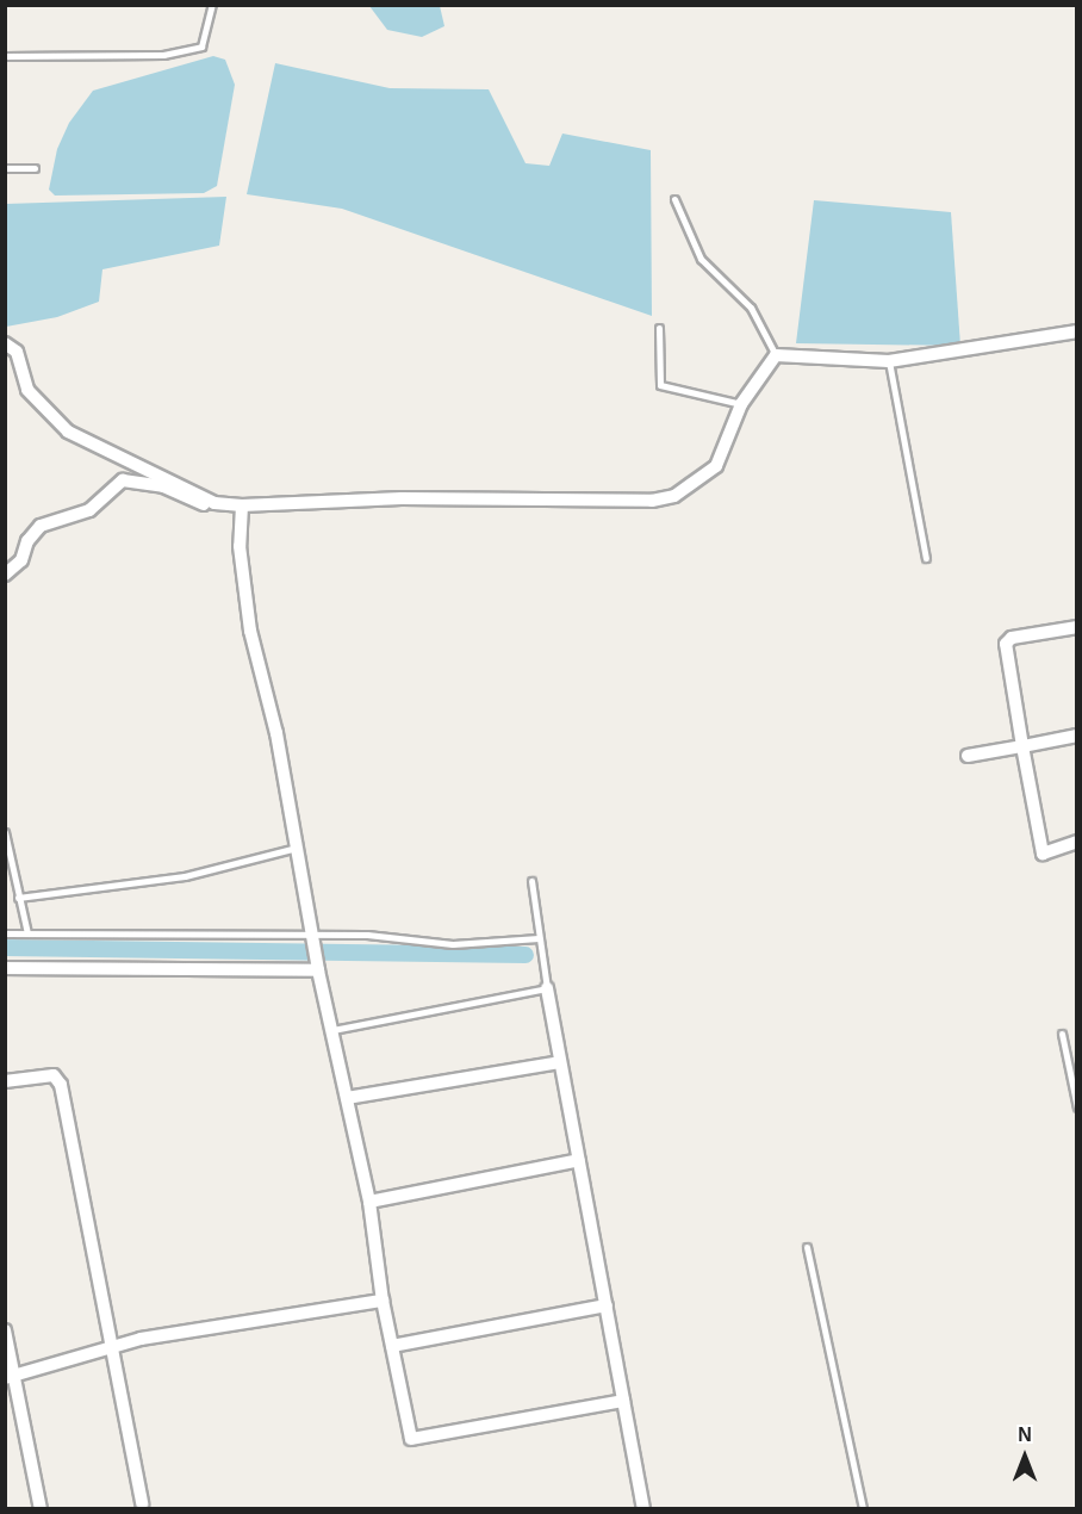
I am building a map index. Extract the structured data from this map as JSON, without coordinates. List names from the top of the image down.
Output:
{
  "north": "top"
}
